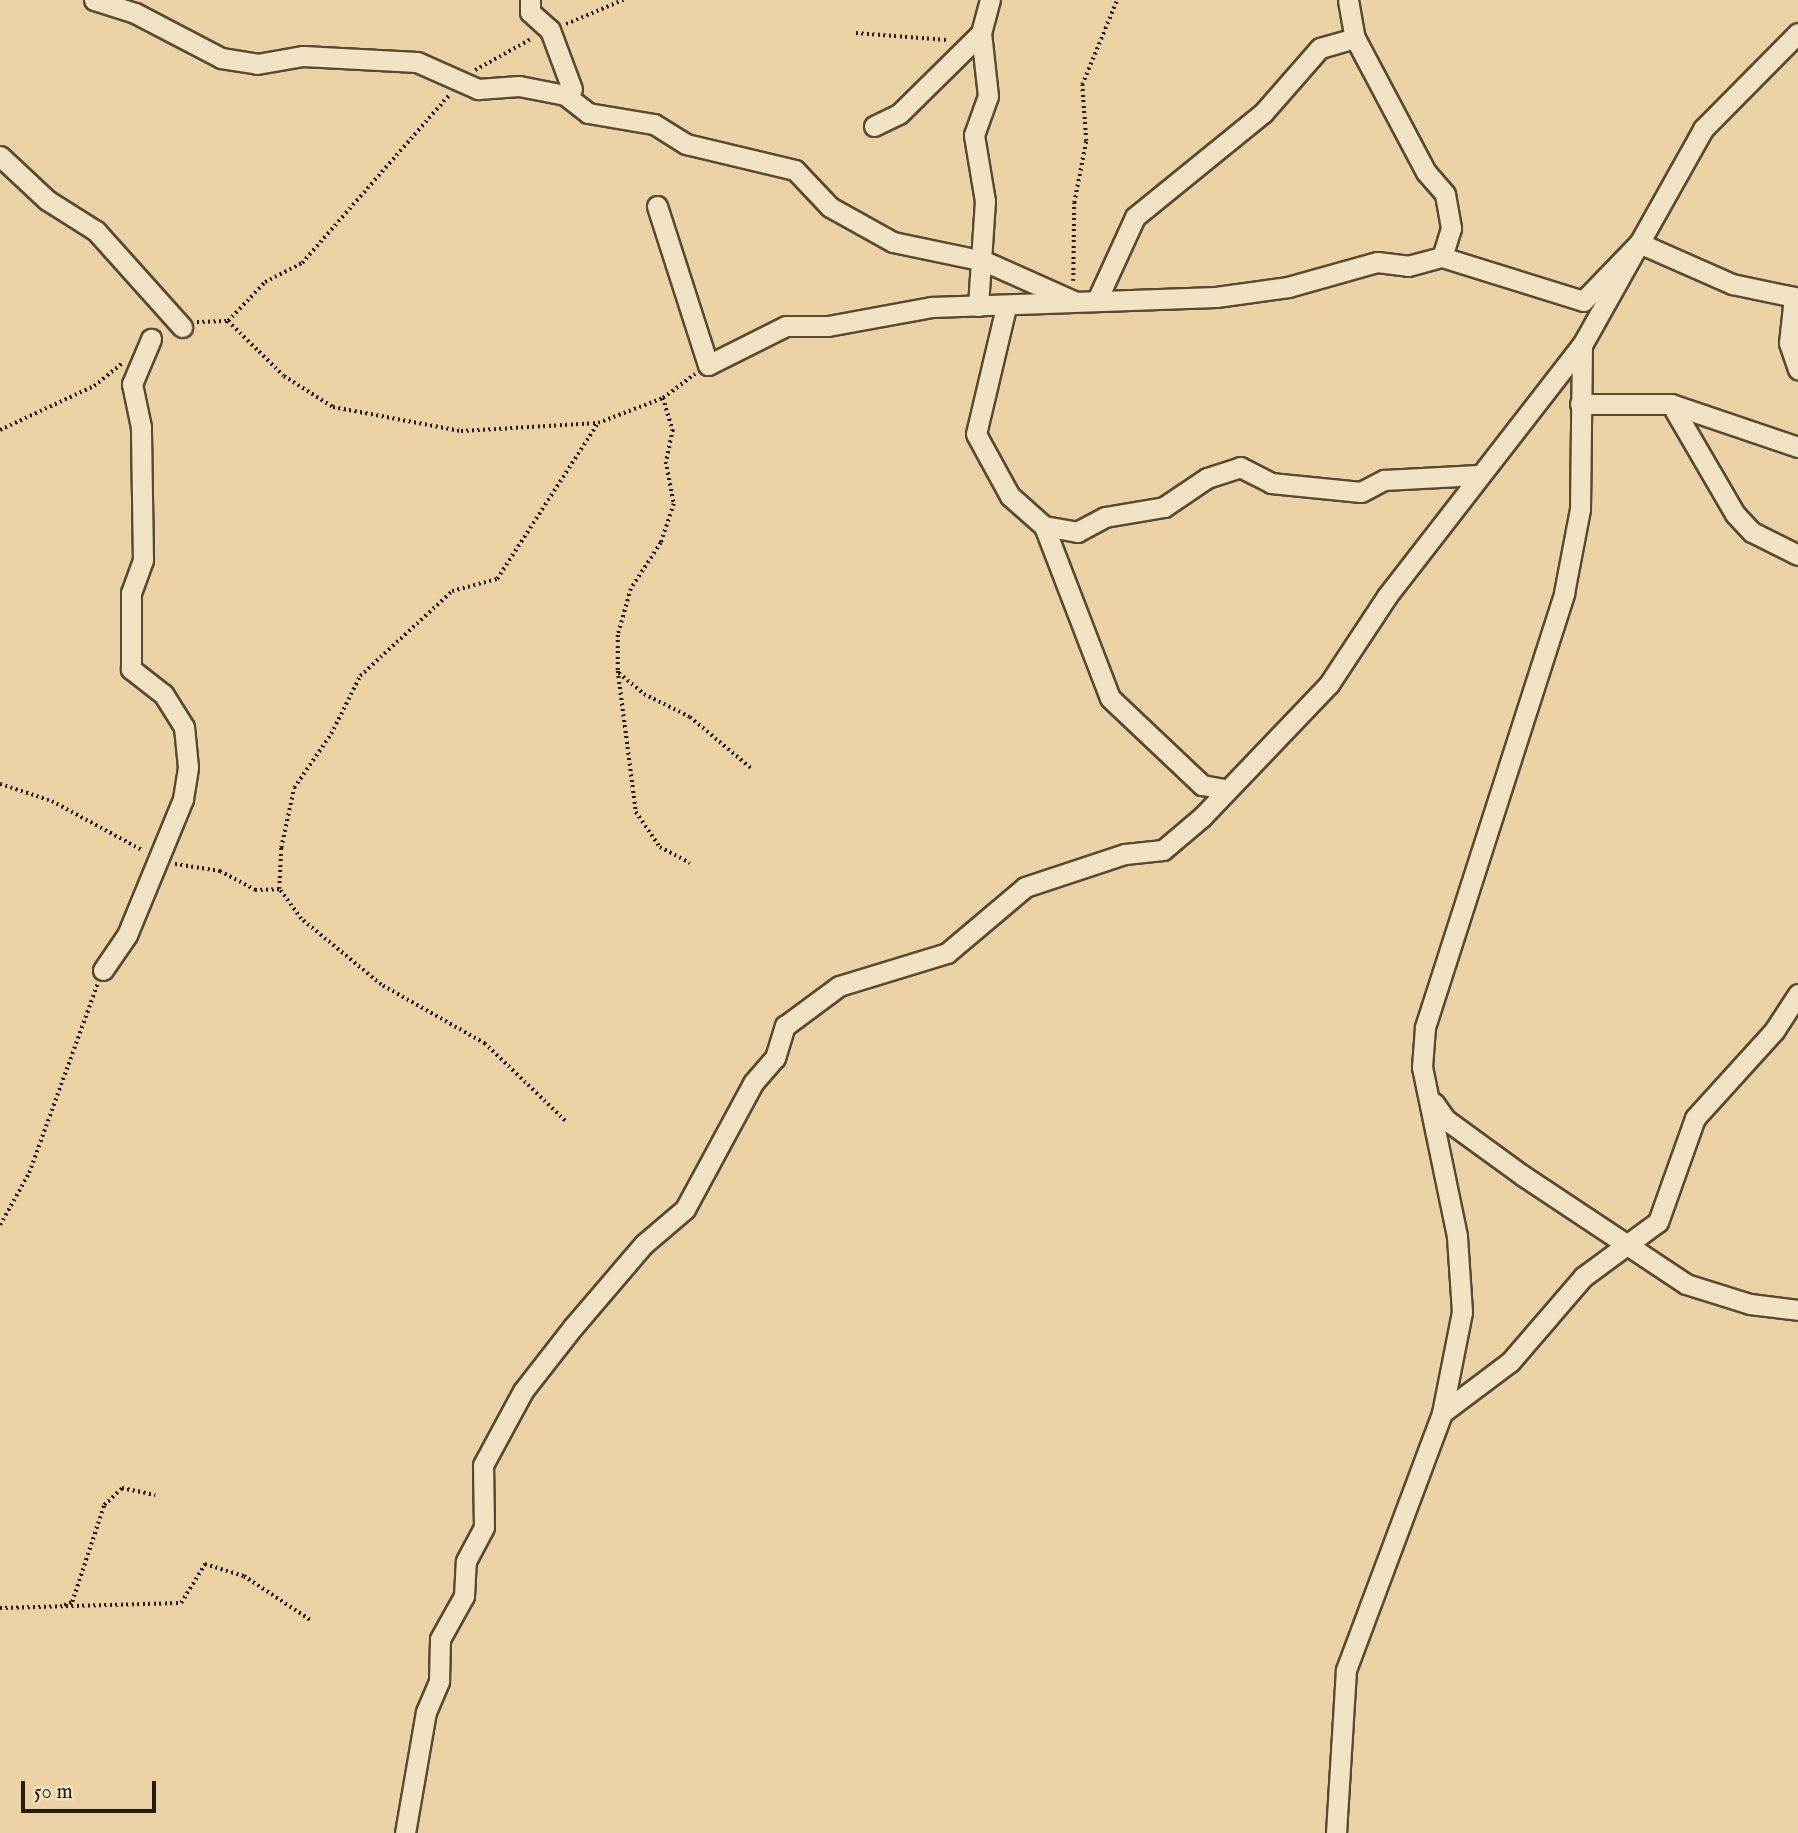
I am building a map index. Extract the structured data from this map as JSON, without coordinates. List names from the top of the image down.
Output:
{
  "scale_bar": "50 m"
}
